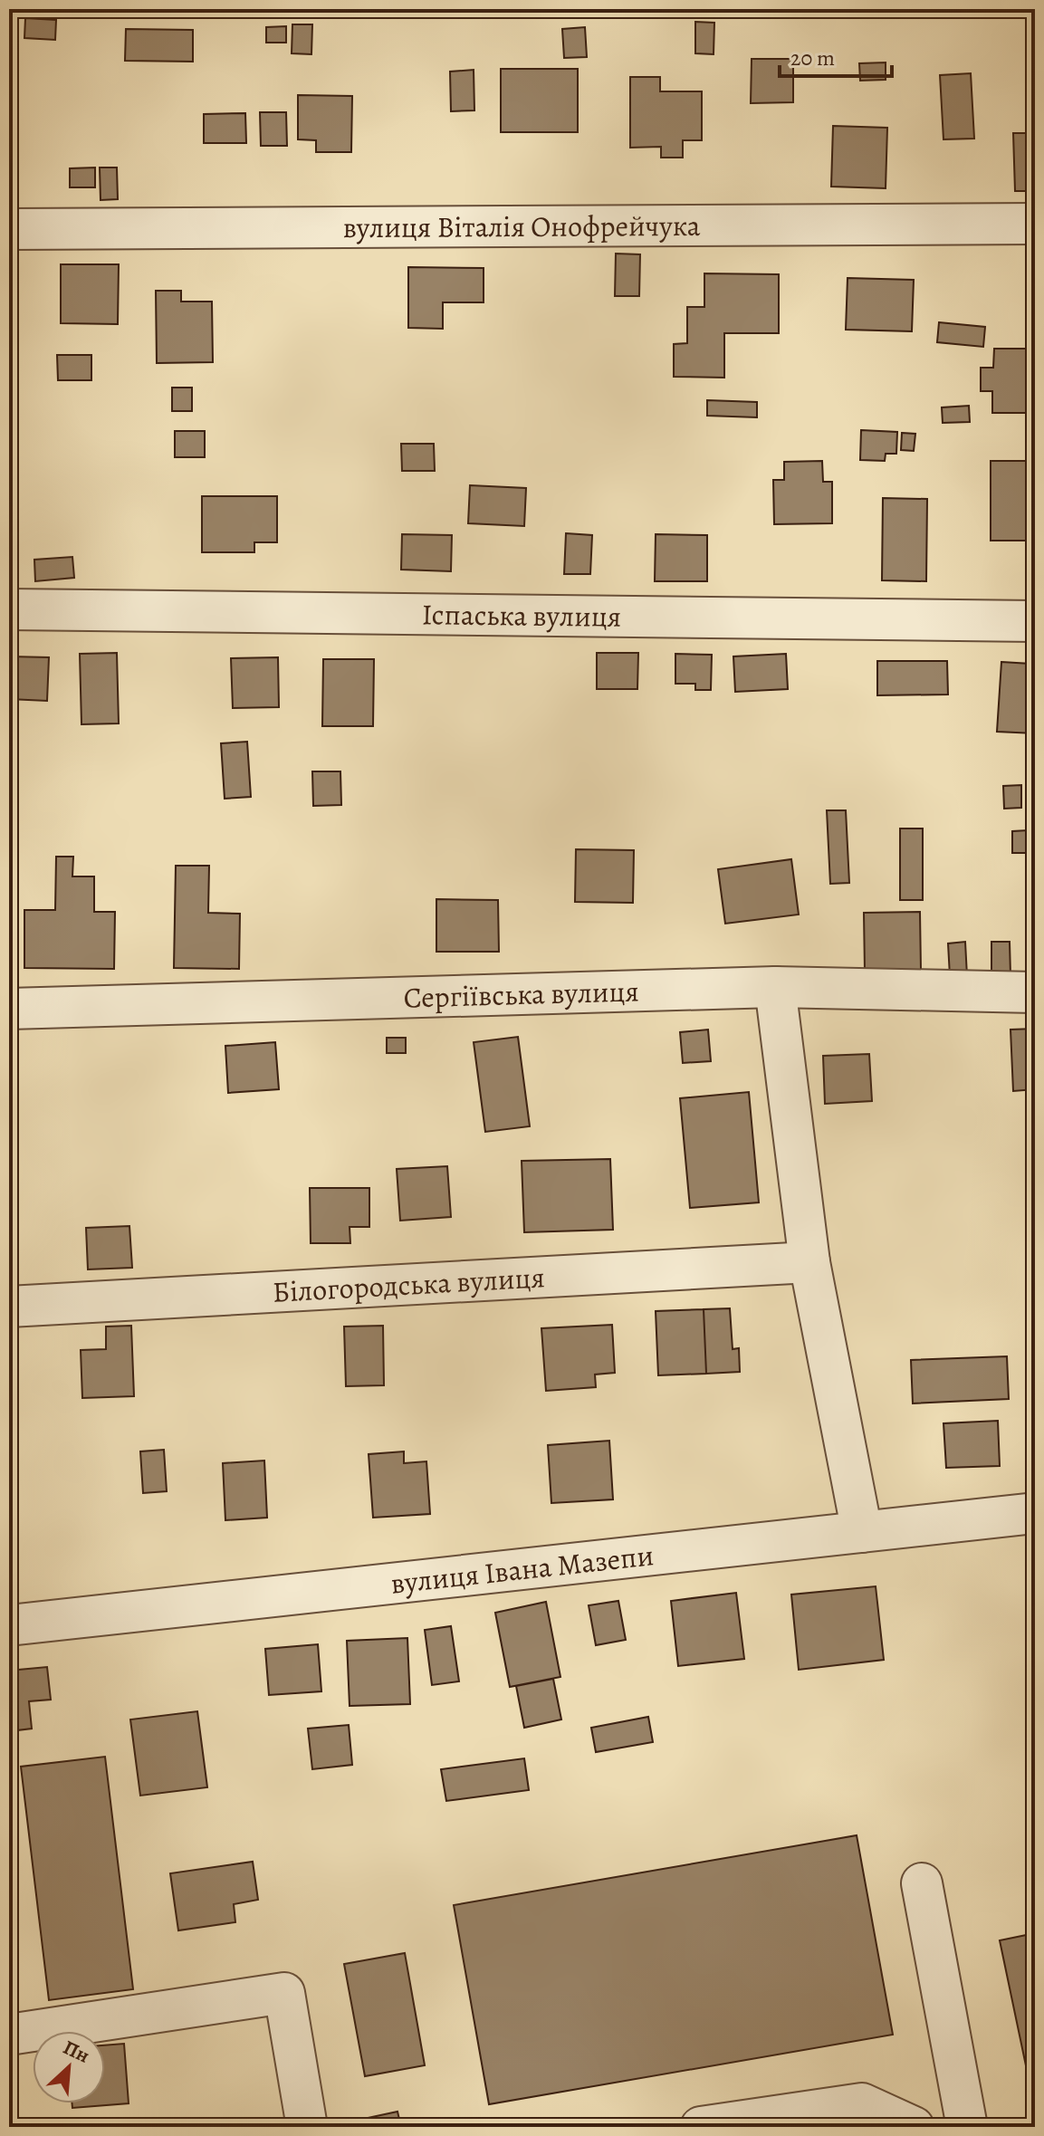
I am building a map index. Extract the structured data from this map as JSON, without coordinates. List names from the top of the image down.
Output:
{
  "streets": {
    "street": [
      "вулиця Віталія Онофрейчука",
      "Іспаська вулиця",
      "Сергіївська вулиця",
      "Білогородська вулиця",
      "вулиця Івана Мазепи"
    ]
  },
  "scale_bar": "20 m",
  "north": "top right"
}
